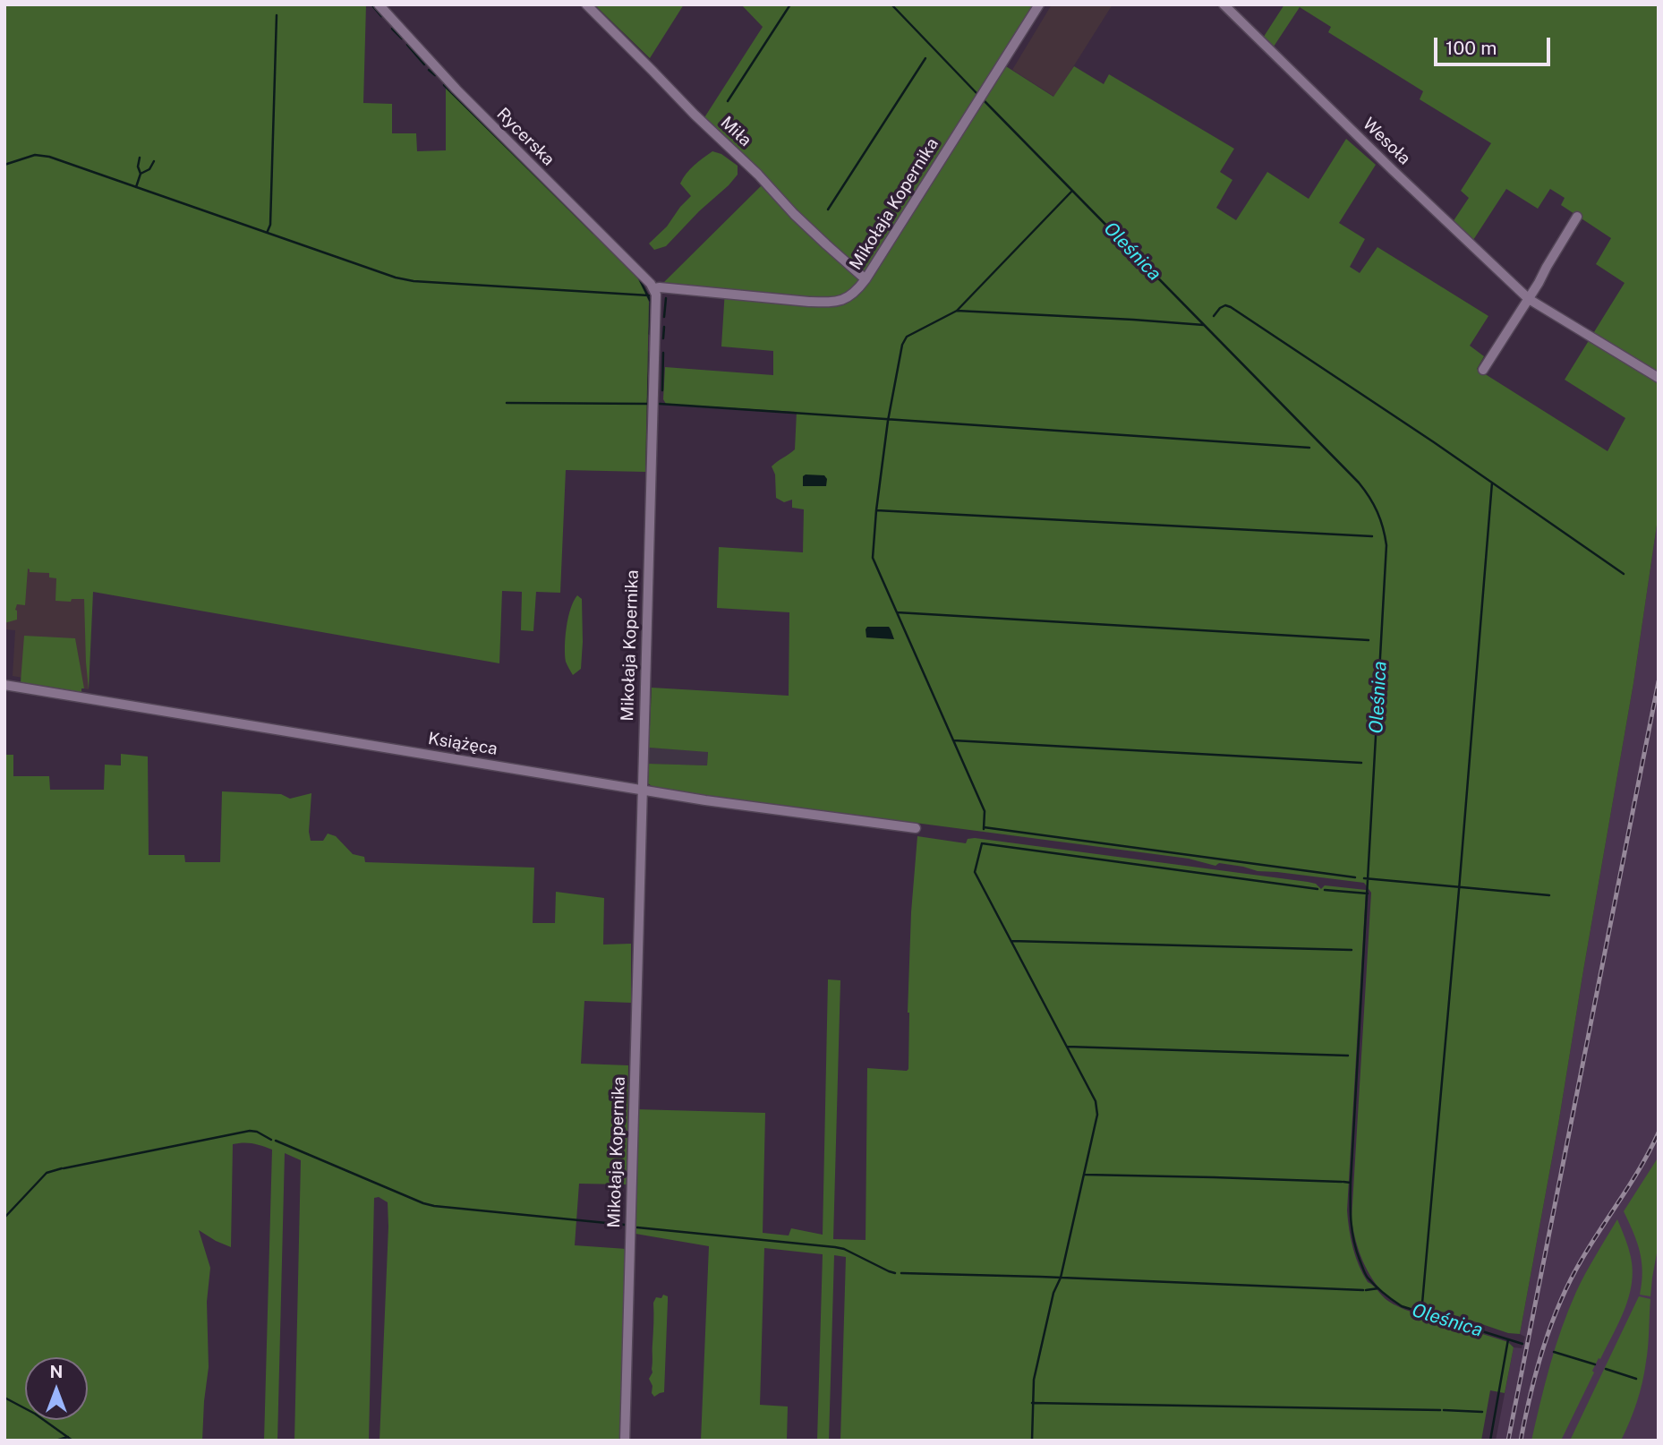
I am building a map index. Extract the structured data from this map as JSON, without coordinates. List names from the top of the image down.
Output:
{
  "streets": {
    "street": [
      "Miła",
      "Rycerska",
      "Wesoła",
      "Mikołaja Kopernika",
      "Książęca"
    ]
  },
  "crossings": [
    ["Miła", "Mikołaja Kopernika"],
    ["Rycerska", "Mikołaja Kopernika"],
    ["Mikołaja Kopernika", "Książęca"]
  ],
  "water": ["Oleśnica"],
  "scale_bar": "100 m",
  "north": "top"
}
